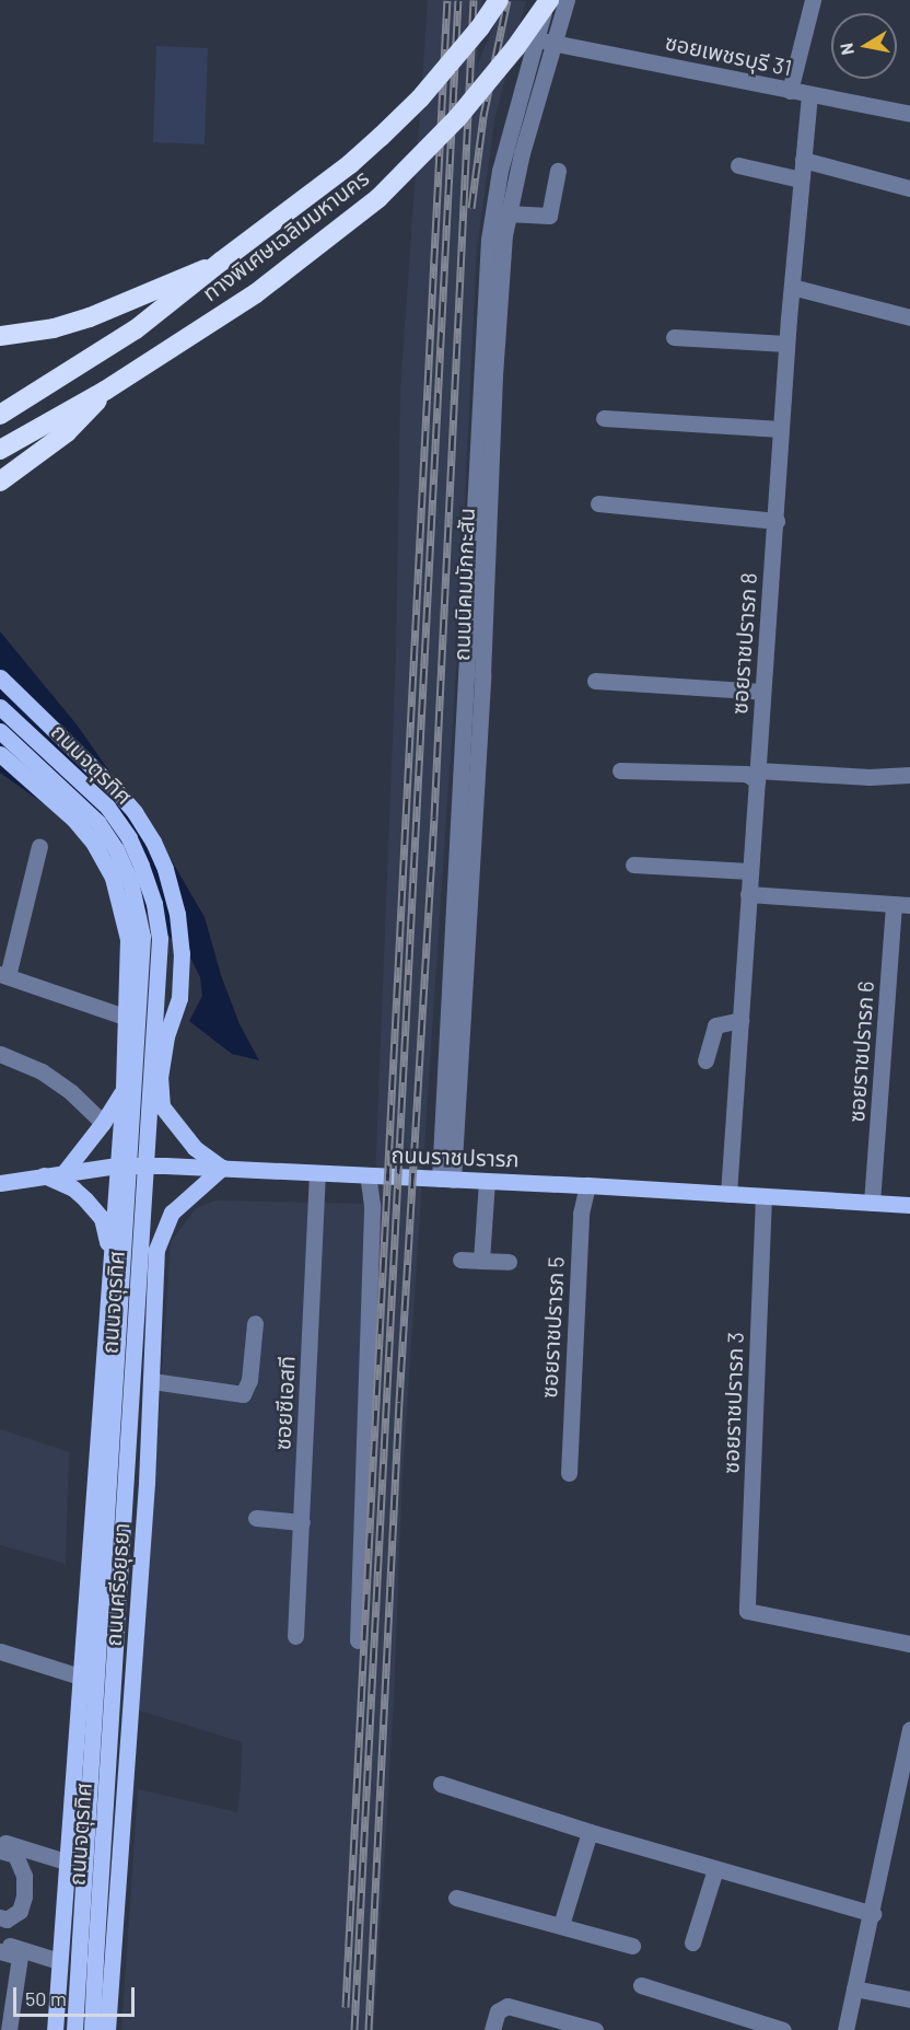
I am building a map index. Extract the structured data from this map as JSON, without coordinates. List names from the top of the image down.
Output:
{
  "streets": {
    "highway": ["ทางพิเศษเฉลิมมหานคร"],
    "main road": ["ถนนจตุรทิศ", "ถนนราชปรารภ", "ถนนศรีอยุธยา"],
    "street": [
      "ซอยเพชรบุรี 31",
      "ถนนนิคมมักกะสัน",
      "ซอยราชปรารภ 8",
      "ซอยราชปรารภ 6",
      "ซอยราชปรารภ 5",
      "ซอยซีเอสที",
      "ซอยราชปรารภ 3"
    ]
  },
  "crossings": [
    ["ซอยเพชรบุรี 31", "ถนนนิคมมักกะสัน"],
    ["ซอยเพชรบุรี 31", "ซอยราชปรารภ 8"],
    ["ทางพิเศษเฉลิมมหานคร", "ถนนนิคมมักกะสัน"],
    ["ถนนนิคมมักกะสัน", "ถนนราชปรารภ"],
    ["ซอยราชปรารภ 8", "ถนนราชปรารภ"],
    ["ถนนจตุรทิศ", "ถนนราชปรารภ"],
    ["ถนนจตุรทิศ", "ถนนศรีอยุธยา"],
    ["ซอยราชปรารภ 6", "ถนนราชปรารภ"],
    ["ถนนราชปรารภ", "ซอยราชปรารภ 5"],
    ["ถนนราชปรารภ", "ซอยซีเอสที"],
    ["ถนนราชปรารภ", "ซอยราชปรารภ 3"],
    ["ถนนราชปรารภ", "ถนนศรีอยุธยา"]
  ],
  "scale_bar": "50 m",
  "north": "left"
}
